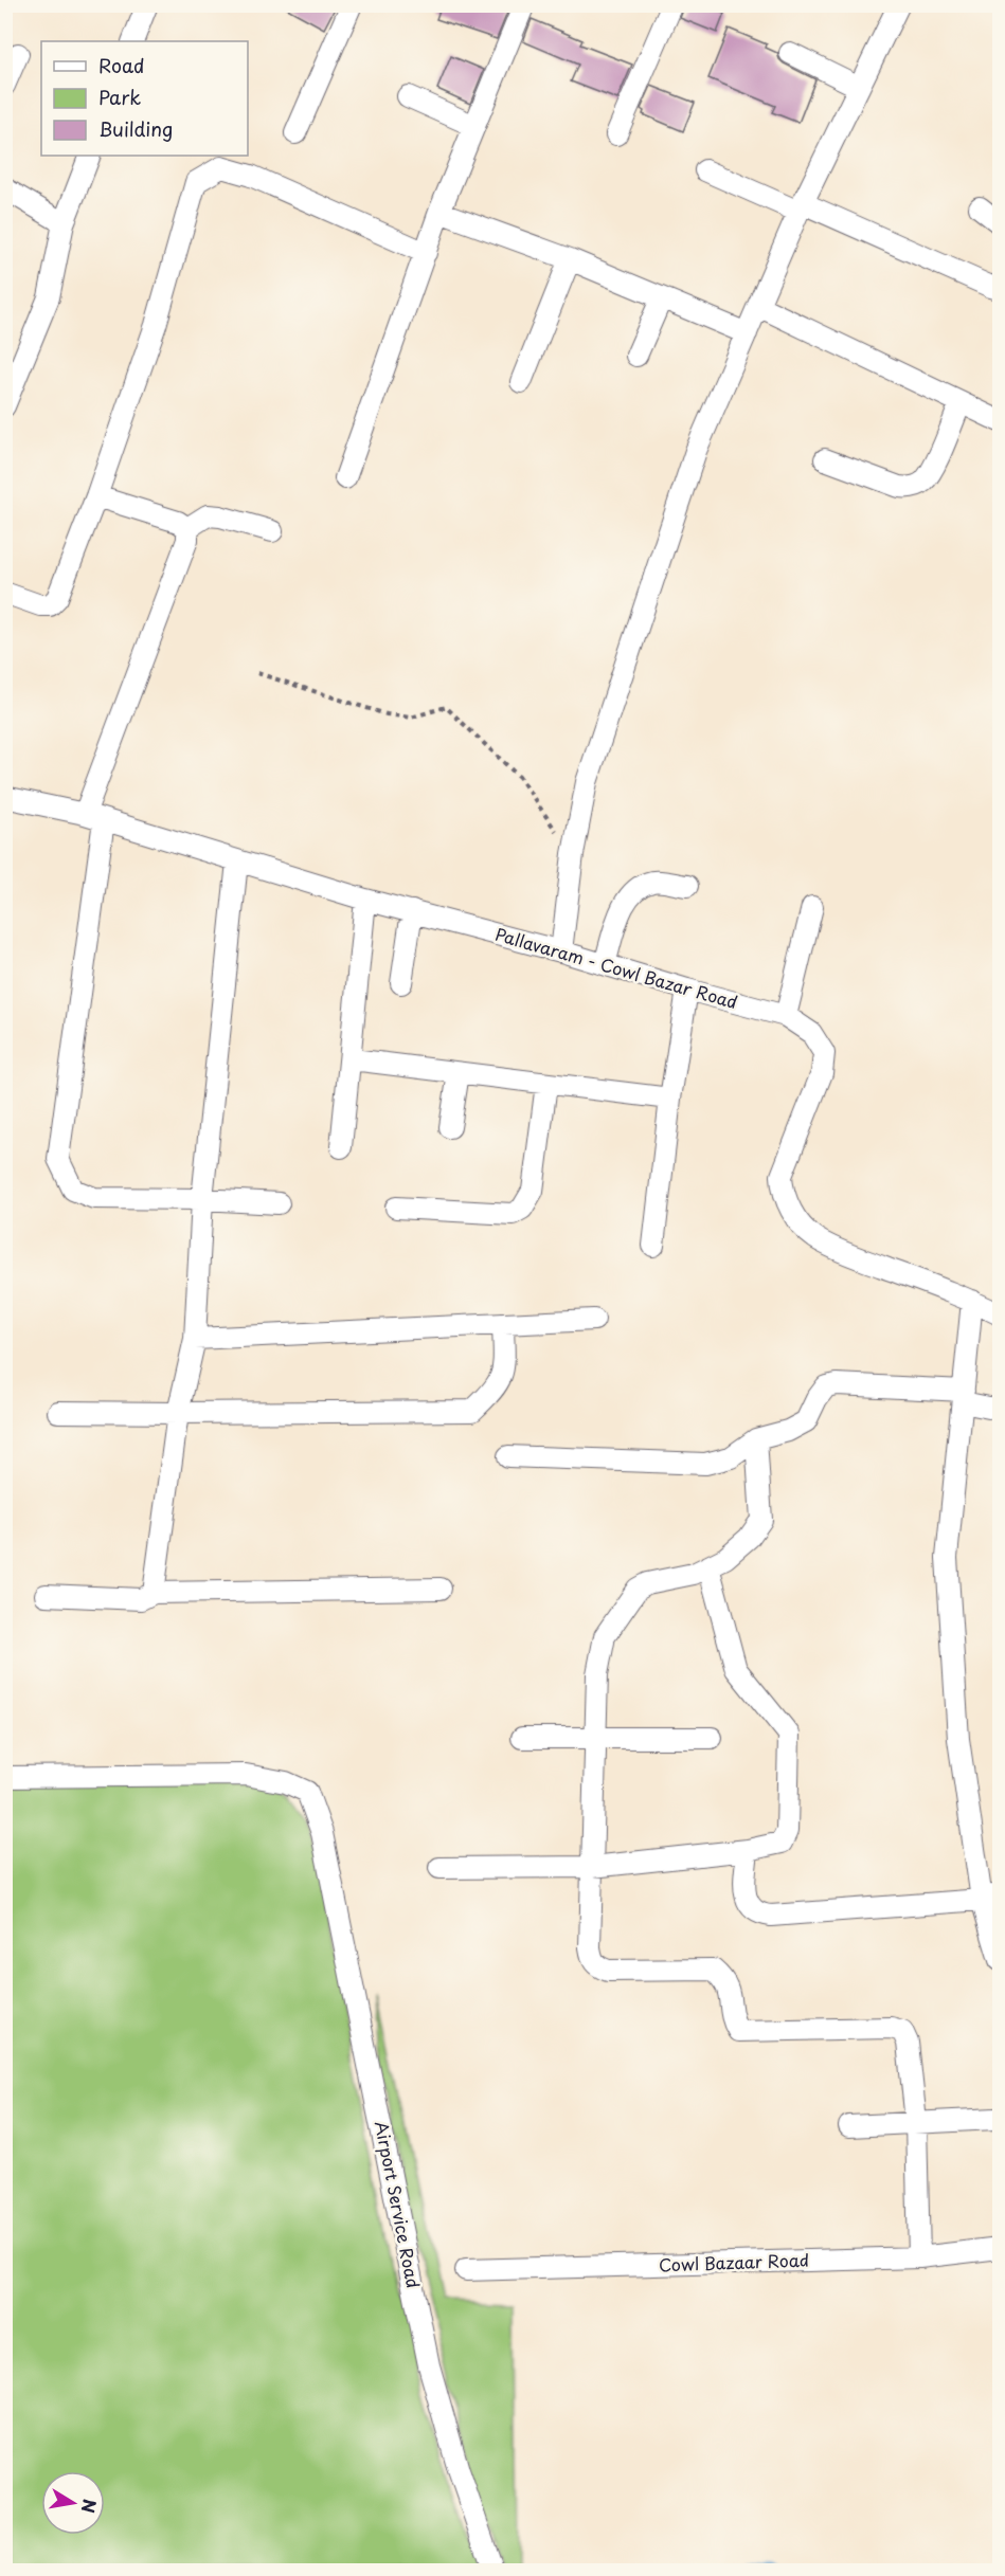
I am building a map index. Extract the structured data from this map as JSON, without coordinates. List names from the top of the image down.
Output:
{
  "streets": {
    "street": ["Pallavaram - Cowl Bazar Road", "Airport Service Road", "Cowl Bazaar Road"]
  },
  "legend": ["Road", "Park", "Building"],
  "north": "right"
}
